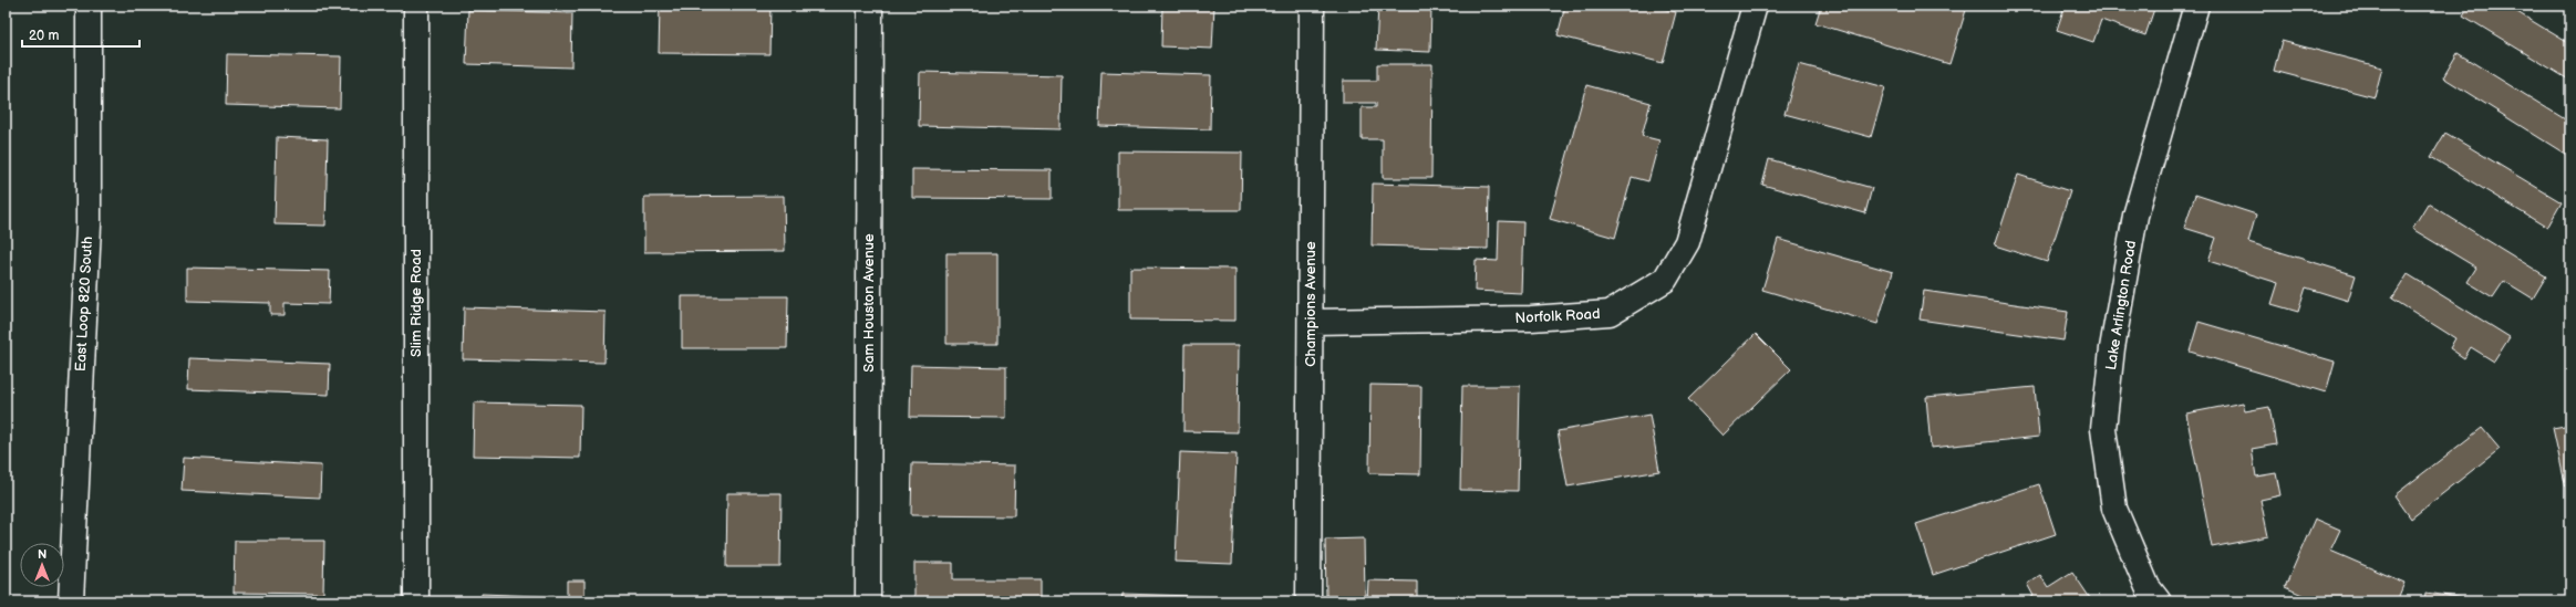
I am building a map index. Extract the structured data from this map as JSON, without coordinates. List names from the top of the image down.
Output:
{
  "streets": {
    "street": [
      "Slim Ridge Road",
      "Sam Houston Avenue",
      "East Loop 820 South",
      "Champions Avenue",
      "Lake Arlington Road",
      "Norfolk Road"
    ]
  },
  "crossings": [
    ["Champions Avenue", "Norfolk Road"]
  ],
  "scale_bar": "20 m",
  "north": "top"
}
